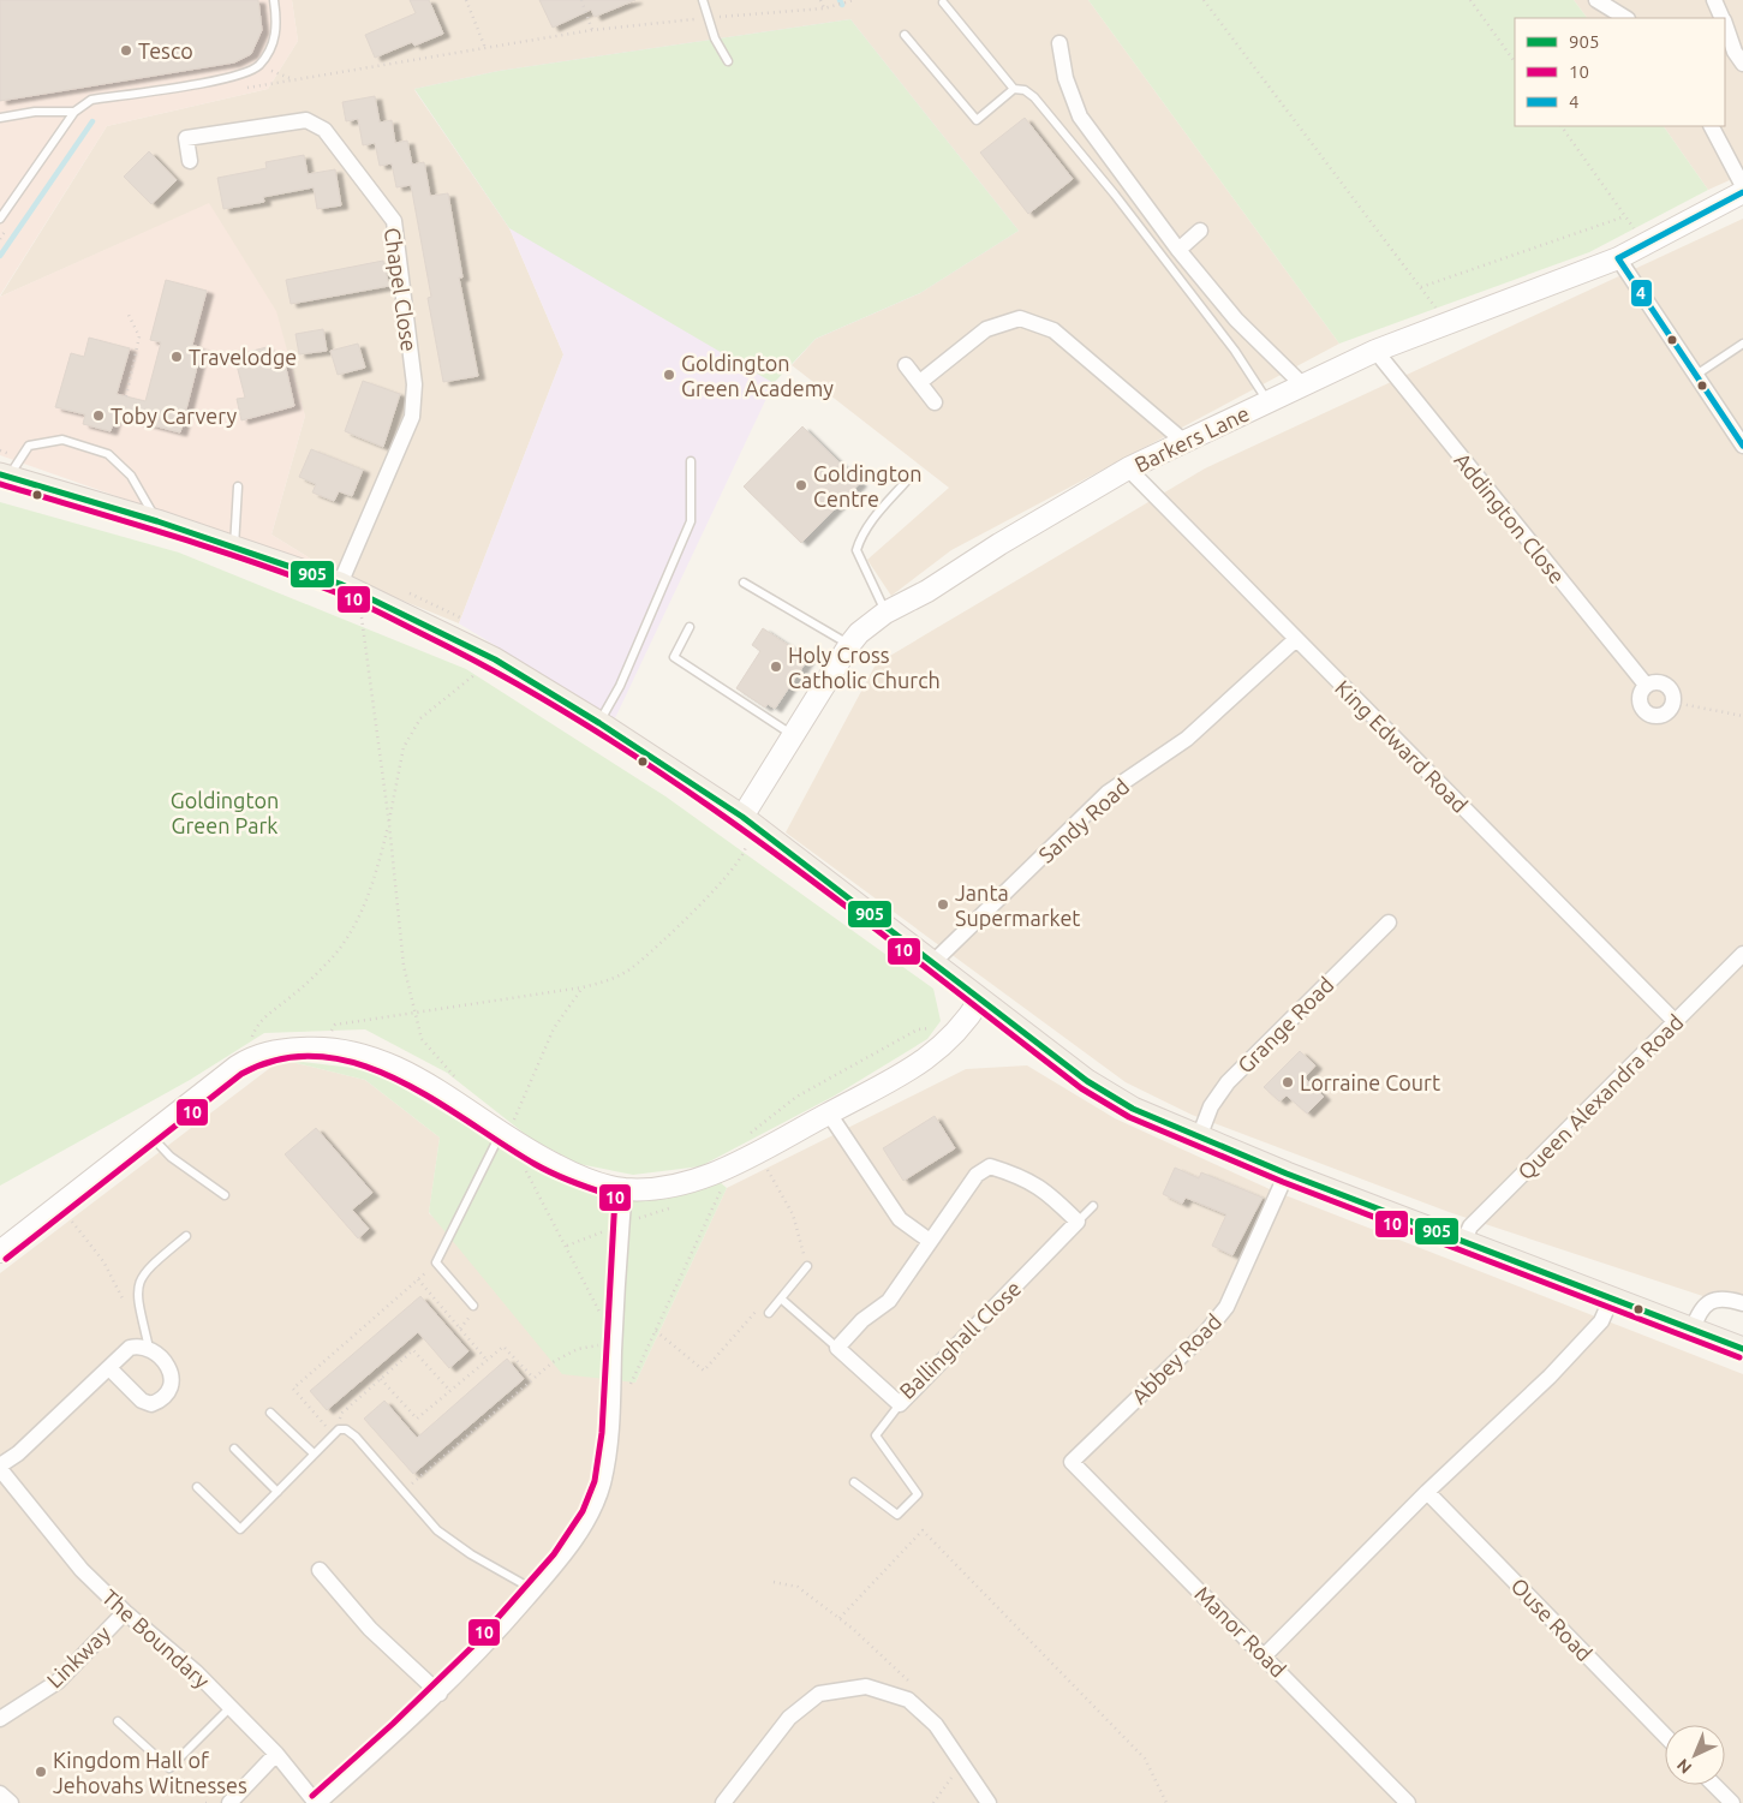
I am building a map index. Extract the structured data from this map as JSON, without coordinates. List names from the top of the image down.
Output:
{
  "streets": {
    "street": [
      "Chapel Close",
      "Barkers Lane",
      "Addington Close",
      "King Edward Road",
      "Sandy Road",
      "Grange Road",
      "Queen Alexandra Road",
      "Ballinghall Close",
      "Abbey Road",
      "Ouse Road",
      "Manor Road",
      "The Boundary",
      "Linkway"
    ]
  },
  "crossings": [
    ["Barkers Lane", "Addington Close"],
    ["Barkers Lane", "King Edward Road"],
    ["King Edward Road", "Sandy Road"],
    ["King Edward Road", "Queen Alexandra Road"],
    ["Abbey Road", "Manor Road"],
    ["The Boundary", "Linkway"]
  ],
  "parks": ["Goldington Green Park"],
  "places": [
    "Tesco",
    "Travelodge",
    "Goldington Green Academy",
    "Toby Carvery",
    "Goldington Centre",
    "Holy Cross Catholic Church",
    "Janta Supermarket",
    "Lorraine Court",
    "Kingdom Hall of Jehovahs Witnesses"
  ],
  "lines": ["transit line 4", "transit line 905", "transit line 10"],
  "legend": ["905", "10", "4"],
  "north": "bottom left"
}
